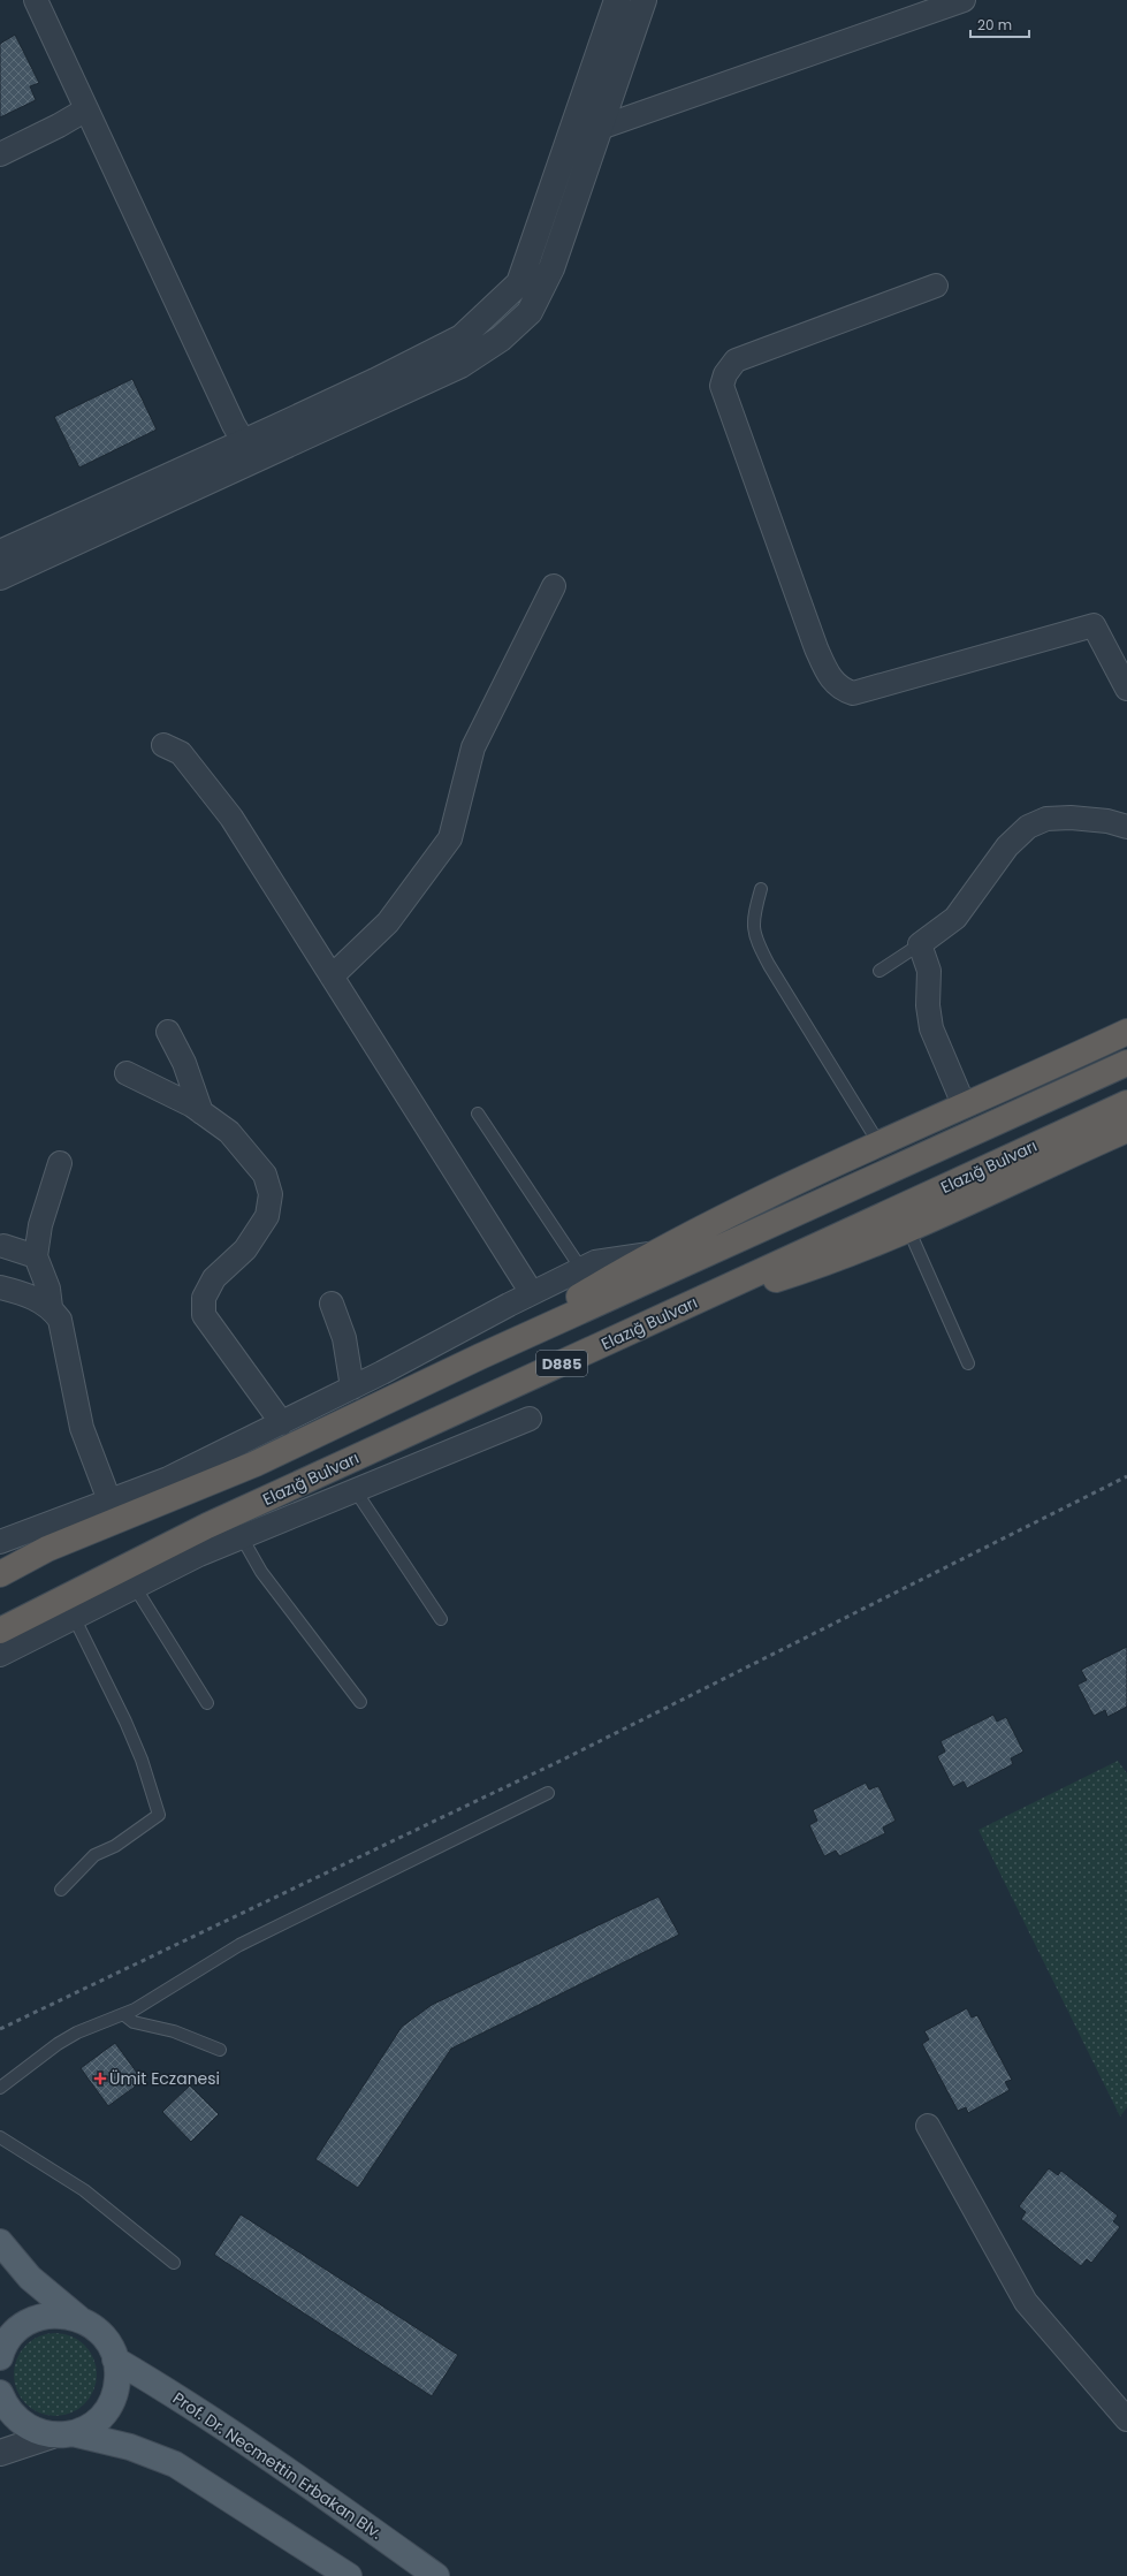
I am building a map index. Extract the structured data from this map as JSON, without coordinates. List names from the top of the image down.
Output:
{
  "streets": {
    "highway": ["Elazığ Bulvarı", "D885"],
    "main road": ["Prof. Dr. Necmettin Erbakan Blv."]
  },
  "places": {
    "health": ["Ümit Eczanesi"]
  },
  "scale_bar": "20 m"
}
